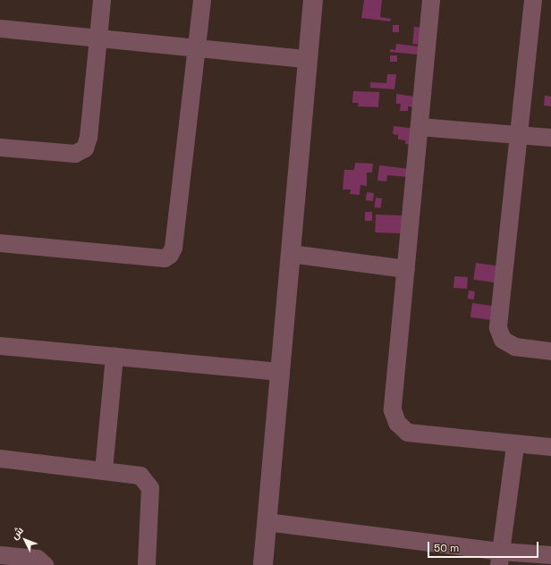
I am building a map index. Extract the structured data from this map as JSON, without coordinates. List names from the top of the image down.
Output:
{
  "scale_bar": "50 m",
  "north": "top left"
}
